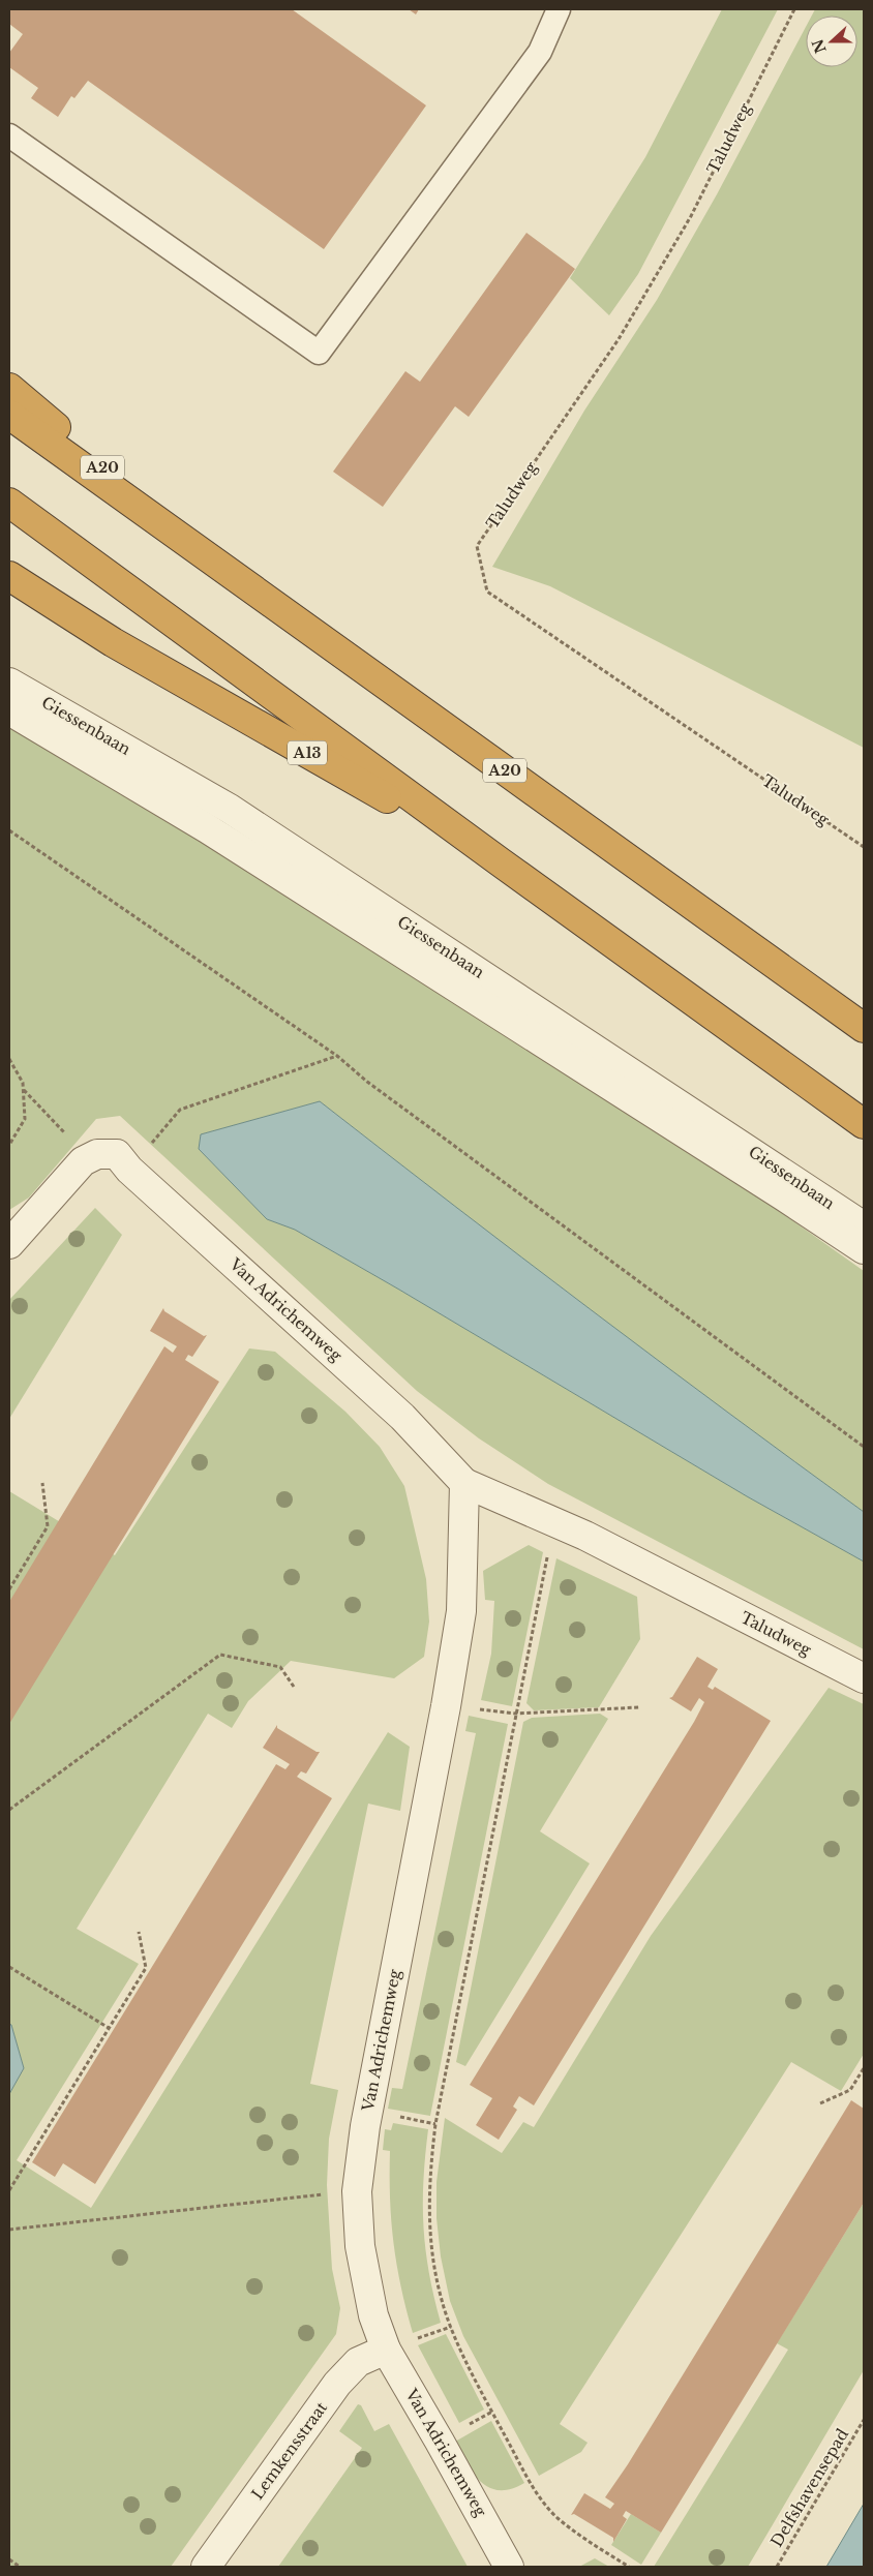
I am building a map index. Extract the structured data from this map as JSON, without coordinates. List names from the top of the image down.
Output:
{
  "streets": {
    "highway": ["A20", "A13"],
    "street": [
      "Taludweg",
      "Giessenbaan",
      "Van Adrichemweg",
      "Lemkensstraat"
    ],
    "path": ["Delfshavensepad"]
  },
  "crossings": [
    ["Taludweg", "Van Adrichemweg"],
    ["Van Adrichemweg", "Lemkensstraat"]
  ],
  "north": "left"
}
